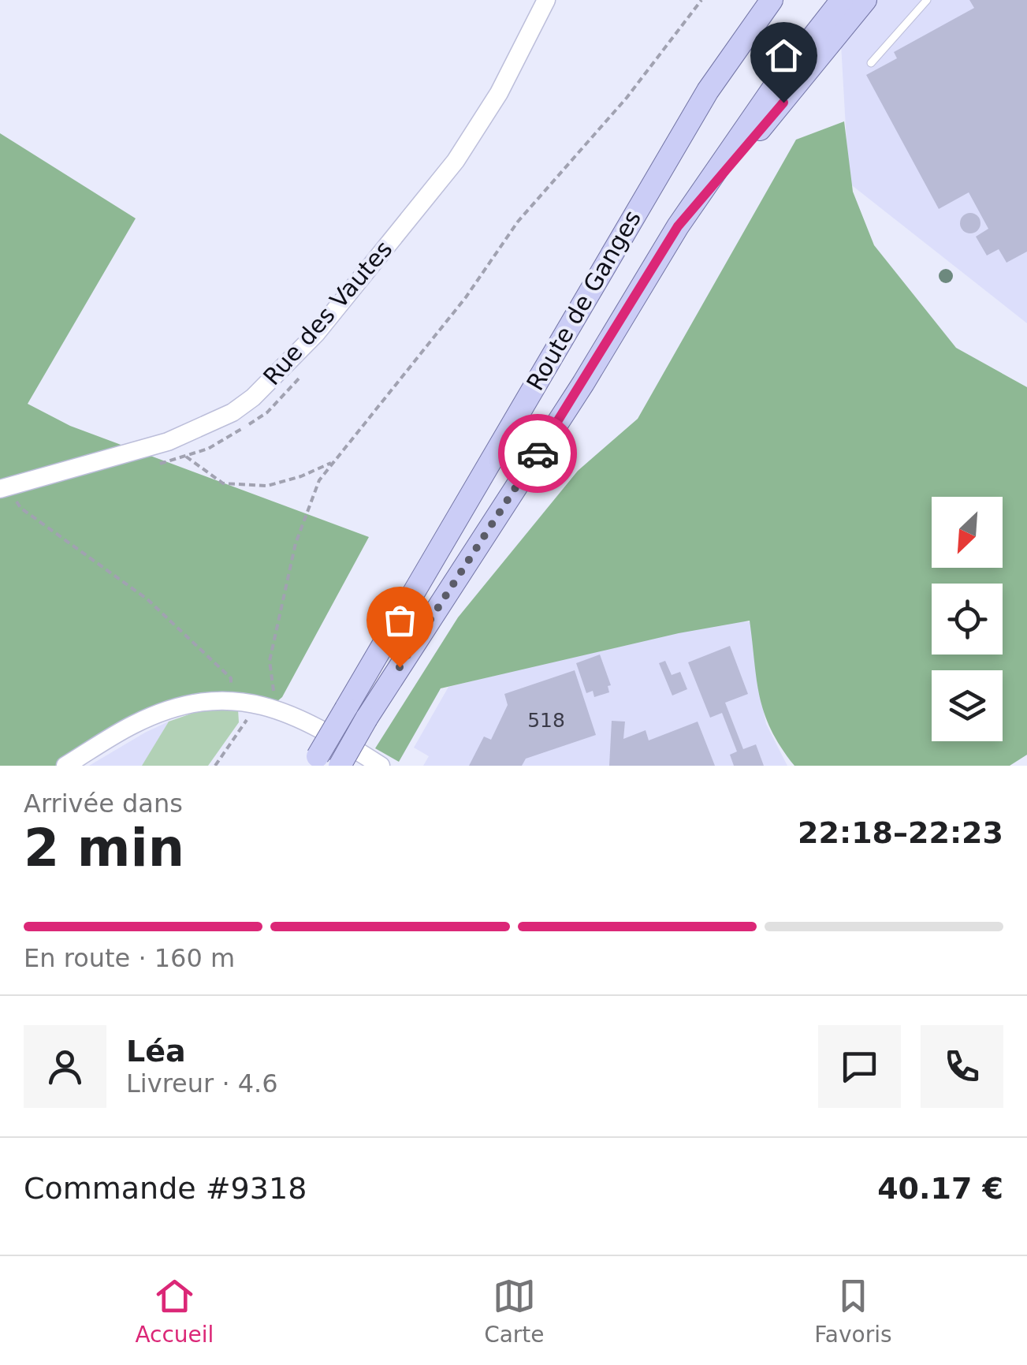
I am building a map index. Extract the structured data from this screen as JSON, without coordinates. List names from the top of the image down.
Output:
{
  "streets": {
    "main road": ["Route de Ganges"],
    "street": ["Rue des Vautes"]
  },
  "house_numbers": ["518"],
  "north": "bottom left",
  "page": {
    "heading": ["2 min", "Arrivée dans", "22:18–22:23"],
    "panel": [
      "Léa",
      "Livreur · 4.6",
      "Commande #9318",
      "40.17 €"
    ],
    "bar": "En route · 160 m",
    "tabs": ["Accueil", "Carte", "Favoris"]
  }
}
